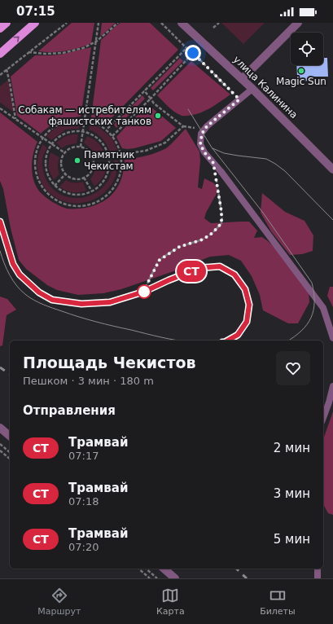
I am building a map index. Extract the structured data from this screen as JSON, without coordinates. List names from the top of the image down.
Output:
{
  "streets": {
    "street": ["улица Калинина"]
  },
  "places": ["Magic Sun", "Собакам — истребителям фашистских танков", "Памятник Чекистам"],
  "lines": ["tram line СТ"],
  "page": {
    "status": "07:15",
    "on_map": "СТ",
    "heading": [
      ["Площадь Чекистов", "Пешком · 3 мин · 180 m"],
      "Отправления"
    ],
    "list": [
      {
        "mark": "СТ",
        "name": "Трамвай",
        "note": "07:17",
        "value": "2 мин"
      },
      {
        "mark": "СТ",
        "name": "Трамвай",
        "note": "07:18",
        "value": "3 мин"
      },
      {
        "mark": "СТ",
        "name": "Трамвай",
        "note": "07:20",
        "value": "5 мин"
      }
    ],
    "tabs": ["Маршрут", "Карта", "Билеты"]
  }
}
